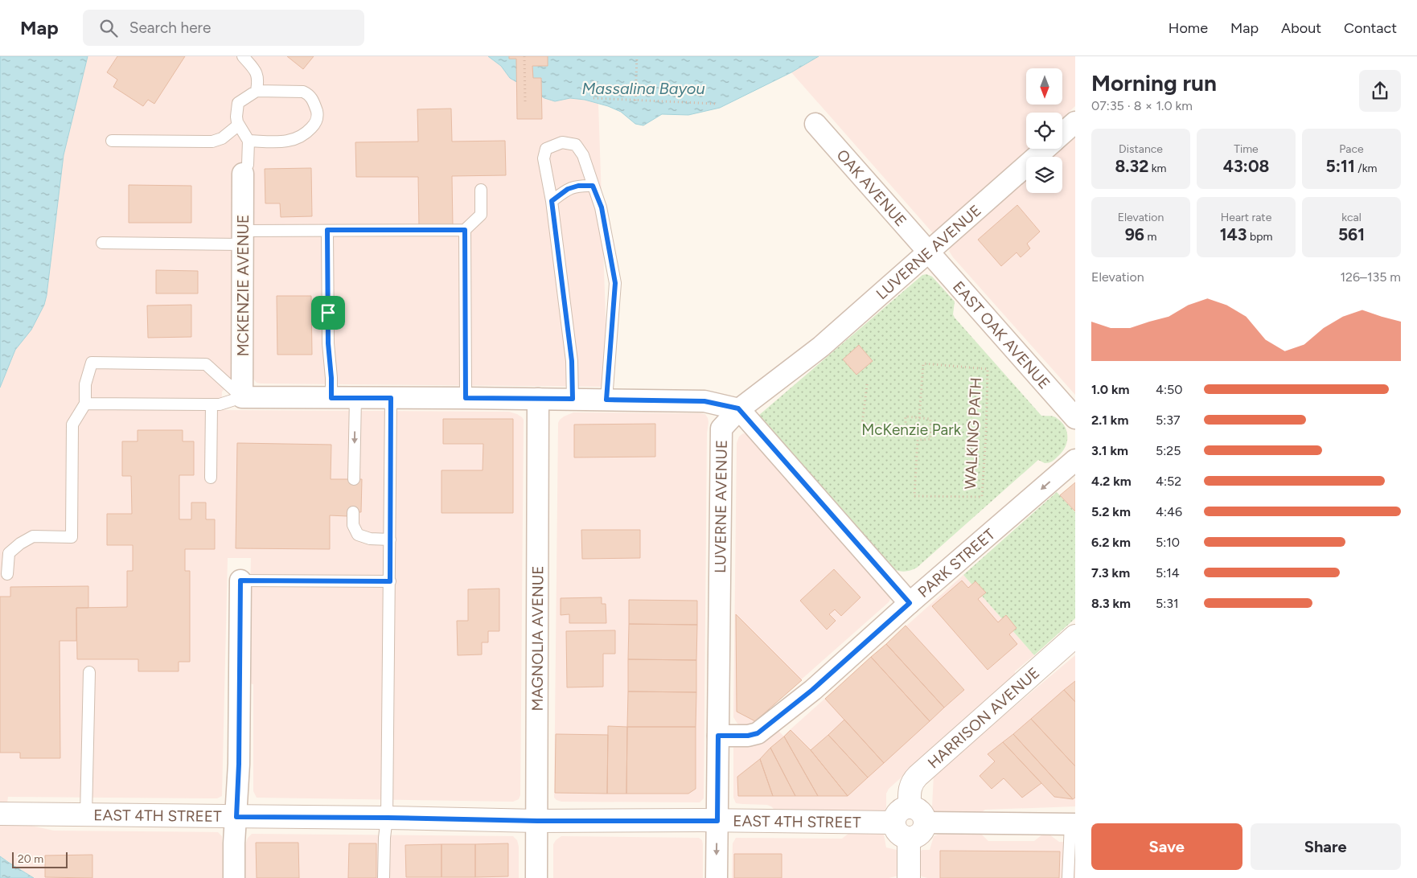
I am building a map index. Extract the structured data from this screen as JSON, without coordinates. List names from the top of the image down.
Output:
{
  "streets": {
    "street": [
      "OAK AVENUE",
      "LUVERNE AVENUE",
      "MCKENZIE AVENUE",
      "EAST OAK AVENUE",
      "PARK STREET",
      "MAGNOLIA AVENUE",
      "HARRISON AVENUE",
      "EAST 4TH STREET"
    ],
    "path": ["WALKING PATH"]
  },
  "crossings": [
    ["OAK AVENUE", "LUVERNE AVENUE"],
    ["OAK AVENUE", "EAST OAK AVENUE"],
    ["LUVERNE AVENUE", "EAST OAK AVENUE"],
    ["LUVERNE AVENUE", "PARK STREET"],
    ["LUVERNE AVENUE", "EAST 4TH STREET"],
    ["MAGNOLIA AVENUE", "EAST 4TH STREET"],
    ["HARRISON AVENUE", "EAST 4TH STREET"]
  ],
  "one_way": ["PARK STREET"],
  "water": ["Massalina Bayou"],
  "parks": ["McKenzie Park"],
  "scale_bar": "20 m",
  "north": "bottom",
  "page": {
    "header": "Map",
    "search": "Search here",
    "nav": [
      "Home",
      "Map",
      "About",
      "Contact"
    ],
    "heading": ["Morning run", "07:35 · 8 × 1.0 km"],
    "stats": [
      ["Distance", "8.32 km"],
      ["Time", "43:08"],
      ["Pace", "5:11 /km"],
      ["Elevation", "96 m"],
      ["Heart rate", "143 bpm"],
      ["kcal", "561"]
    ],
    "chart": ["Elevation", "126–135 m"],
    "list": [
      {
        "name": "1.0 km",
        "note": "4:50"
      },
      {
        "name": "2.1 km",
        "note": "5:37"
      },
      {
        "name": "3.1 km",
        "note": "5:25"
      },
      {
        "name": "4.2 km",
        "note": "4:52"
      },
      {
        "name": "5.2 km",
        "note": "4:46"
      },
      {
        "name": "6.2 km",
        "note": "5:10"
      },
      {
        "name": "7.3 km",
        "note": "5:14"
      },
      {
        "name": "8.3 km",
        "note": "5:31"
      }
    ],
    "buttons": ["Save", "Share"],
    "scale": "20 m"
  }
}
